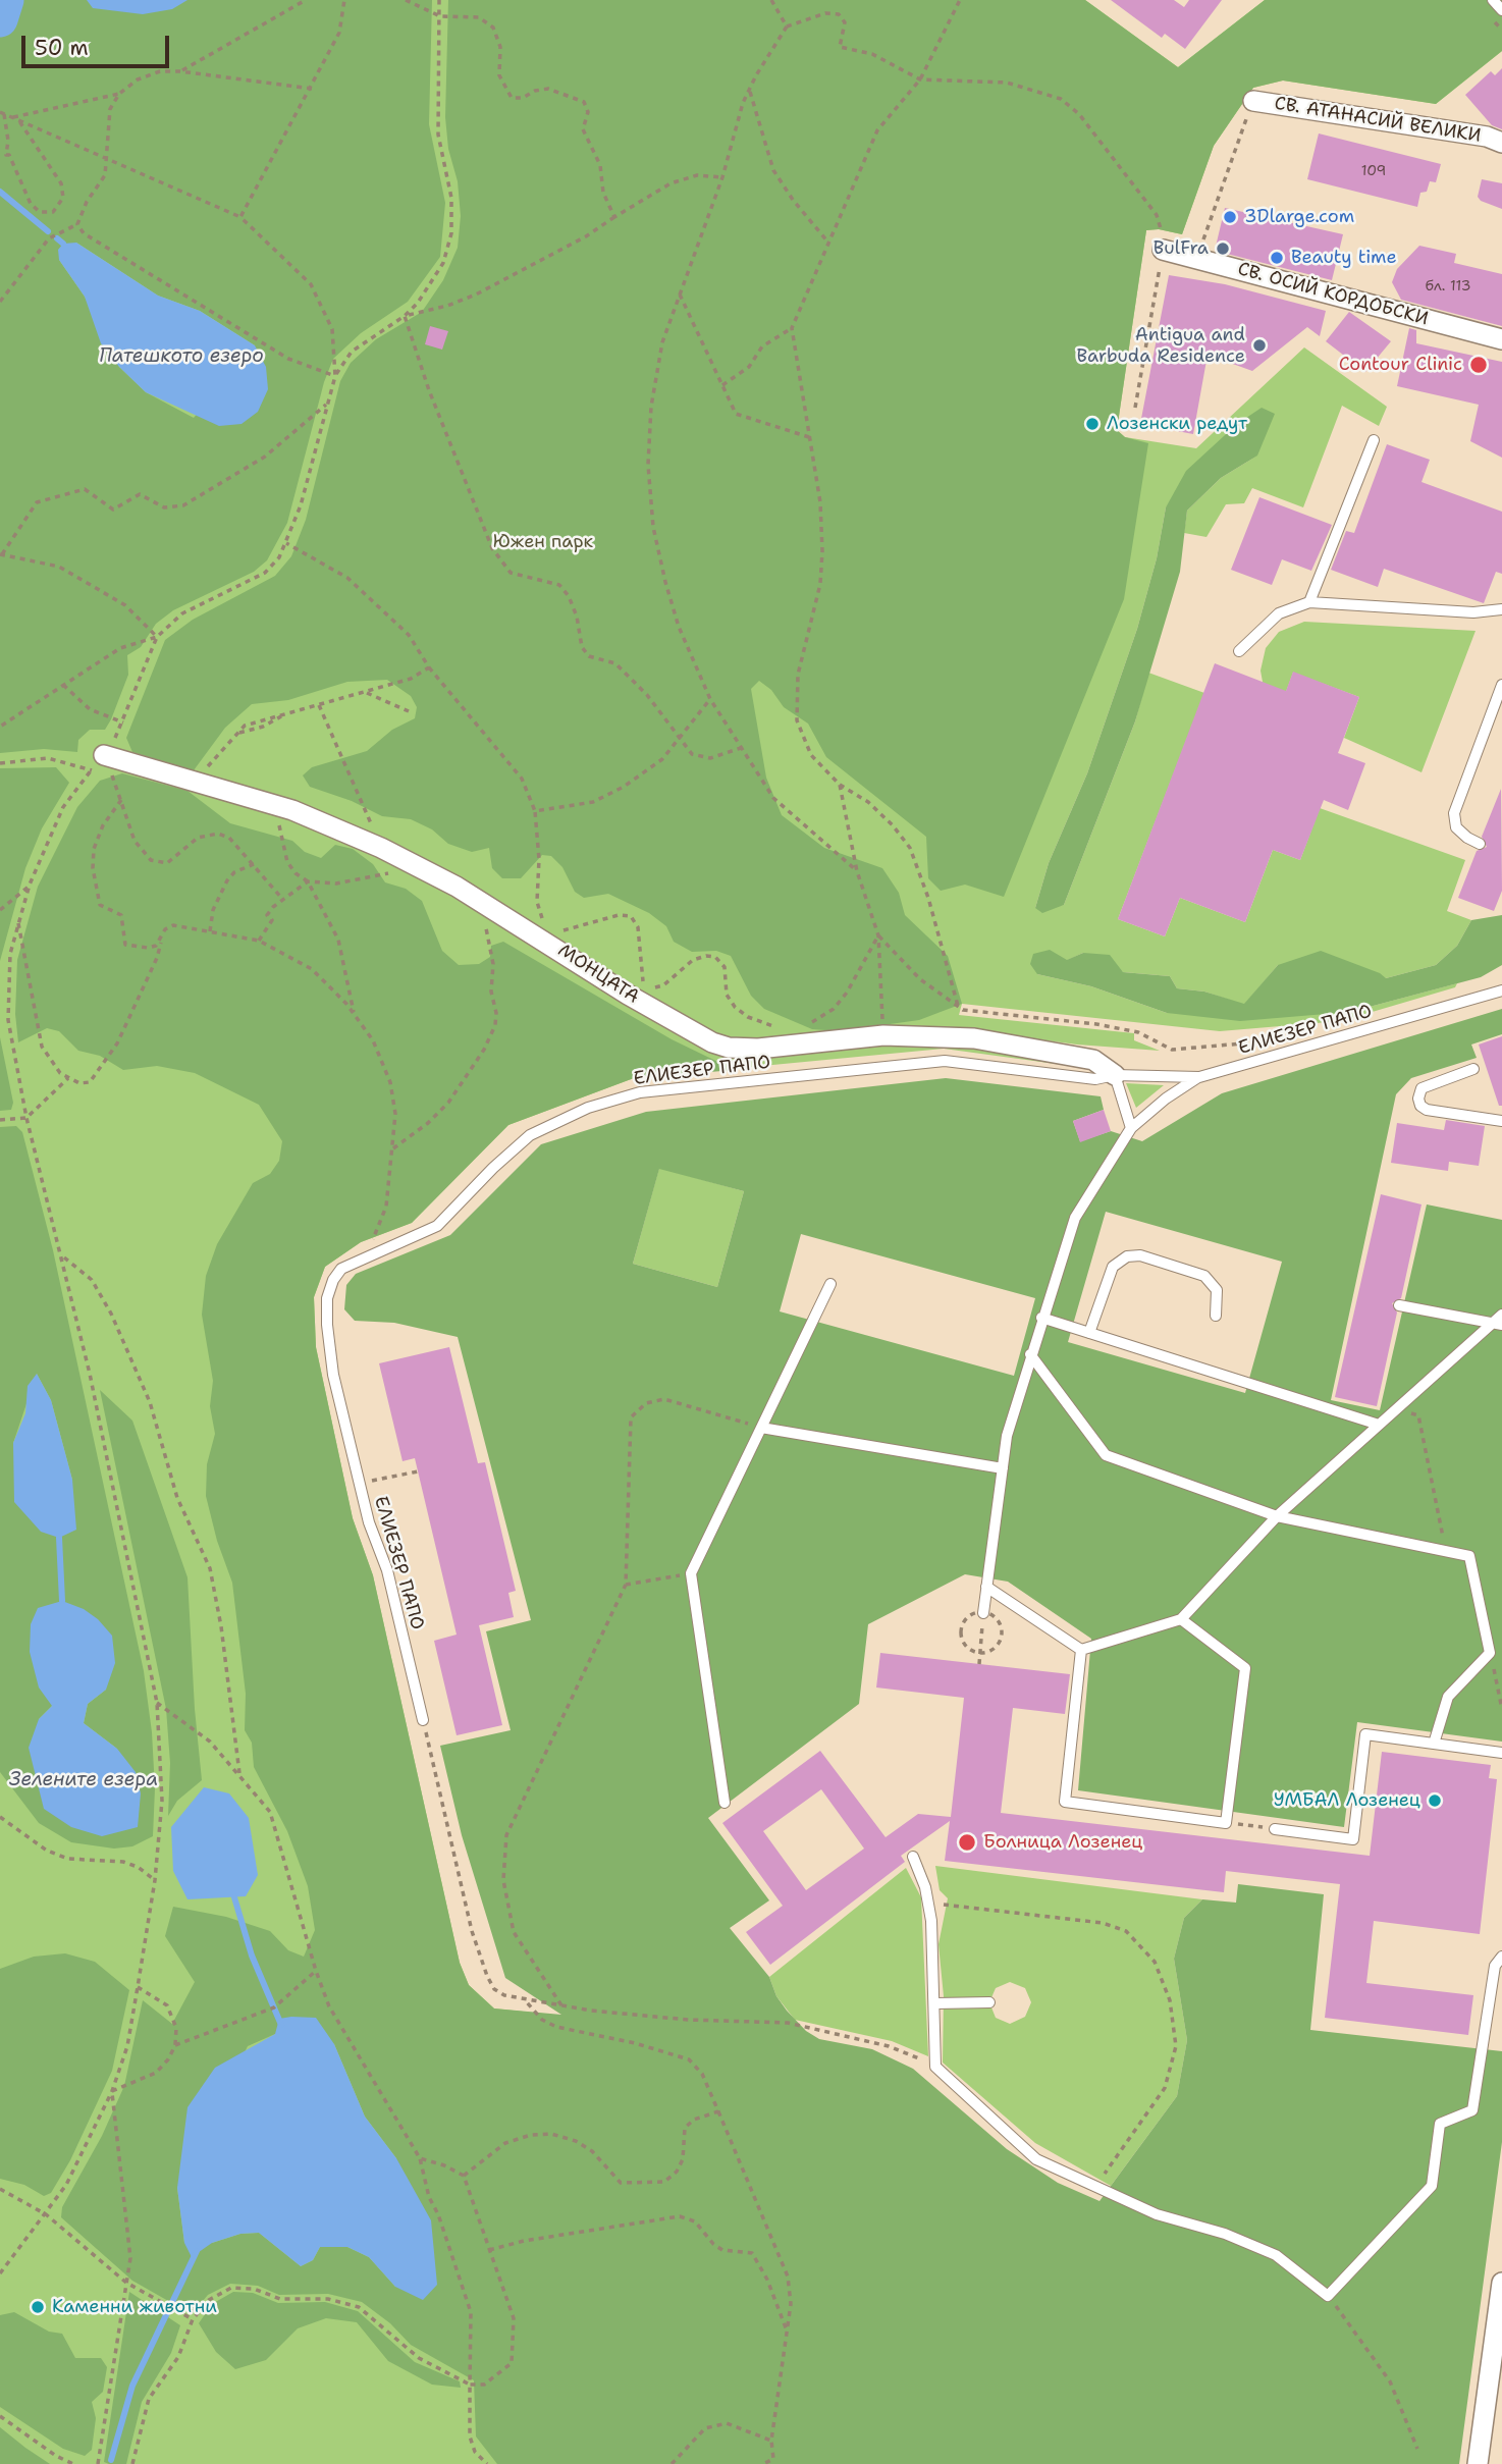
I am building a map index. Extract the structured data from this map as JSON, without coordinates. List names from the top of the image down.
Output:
{
  "streets": {
    "street": ["СВ. АТАНАСИЙ ВЕЛИКИ", "СВ. ОСИЙ КОРДОБСКИ", "МОНЦАТА"],
    "lane": ["ЕЛИЕЗЕР ПАПО"]
  },
  "crossings": [
    ["МОНЦАТА", "ЕЛИЕЗЕР ПАПО"]
  ],
  "water": ["Патешкото езеро", "Зелените езера"],
  "parks": ["Южен парк"],
  "places": [
    "3Dlarge.com",
    "BulFra",
    "Beauty time",
    "Antigua and Barbuda Residence",
    "Contour Clinic",
    "Лозенски редут",
    "УМБАЛ Лозенец",
    "Болница Лозенец",
    "Каменни животни"
  ],
  "house_numbers": ["109", "бл. 113"],
  "scale_bar": "50 m"
}
